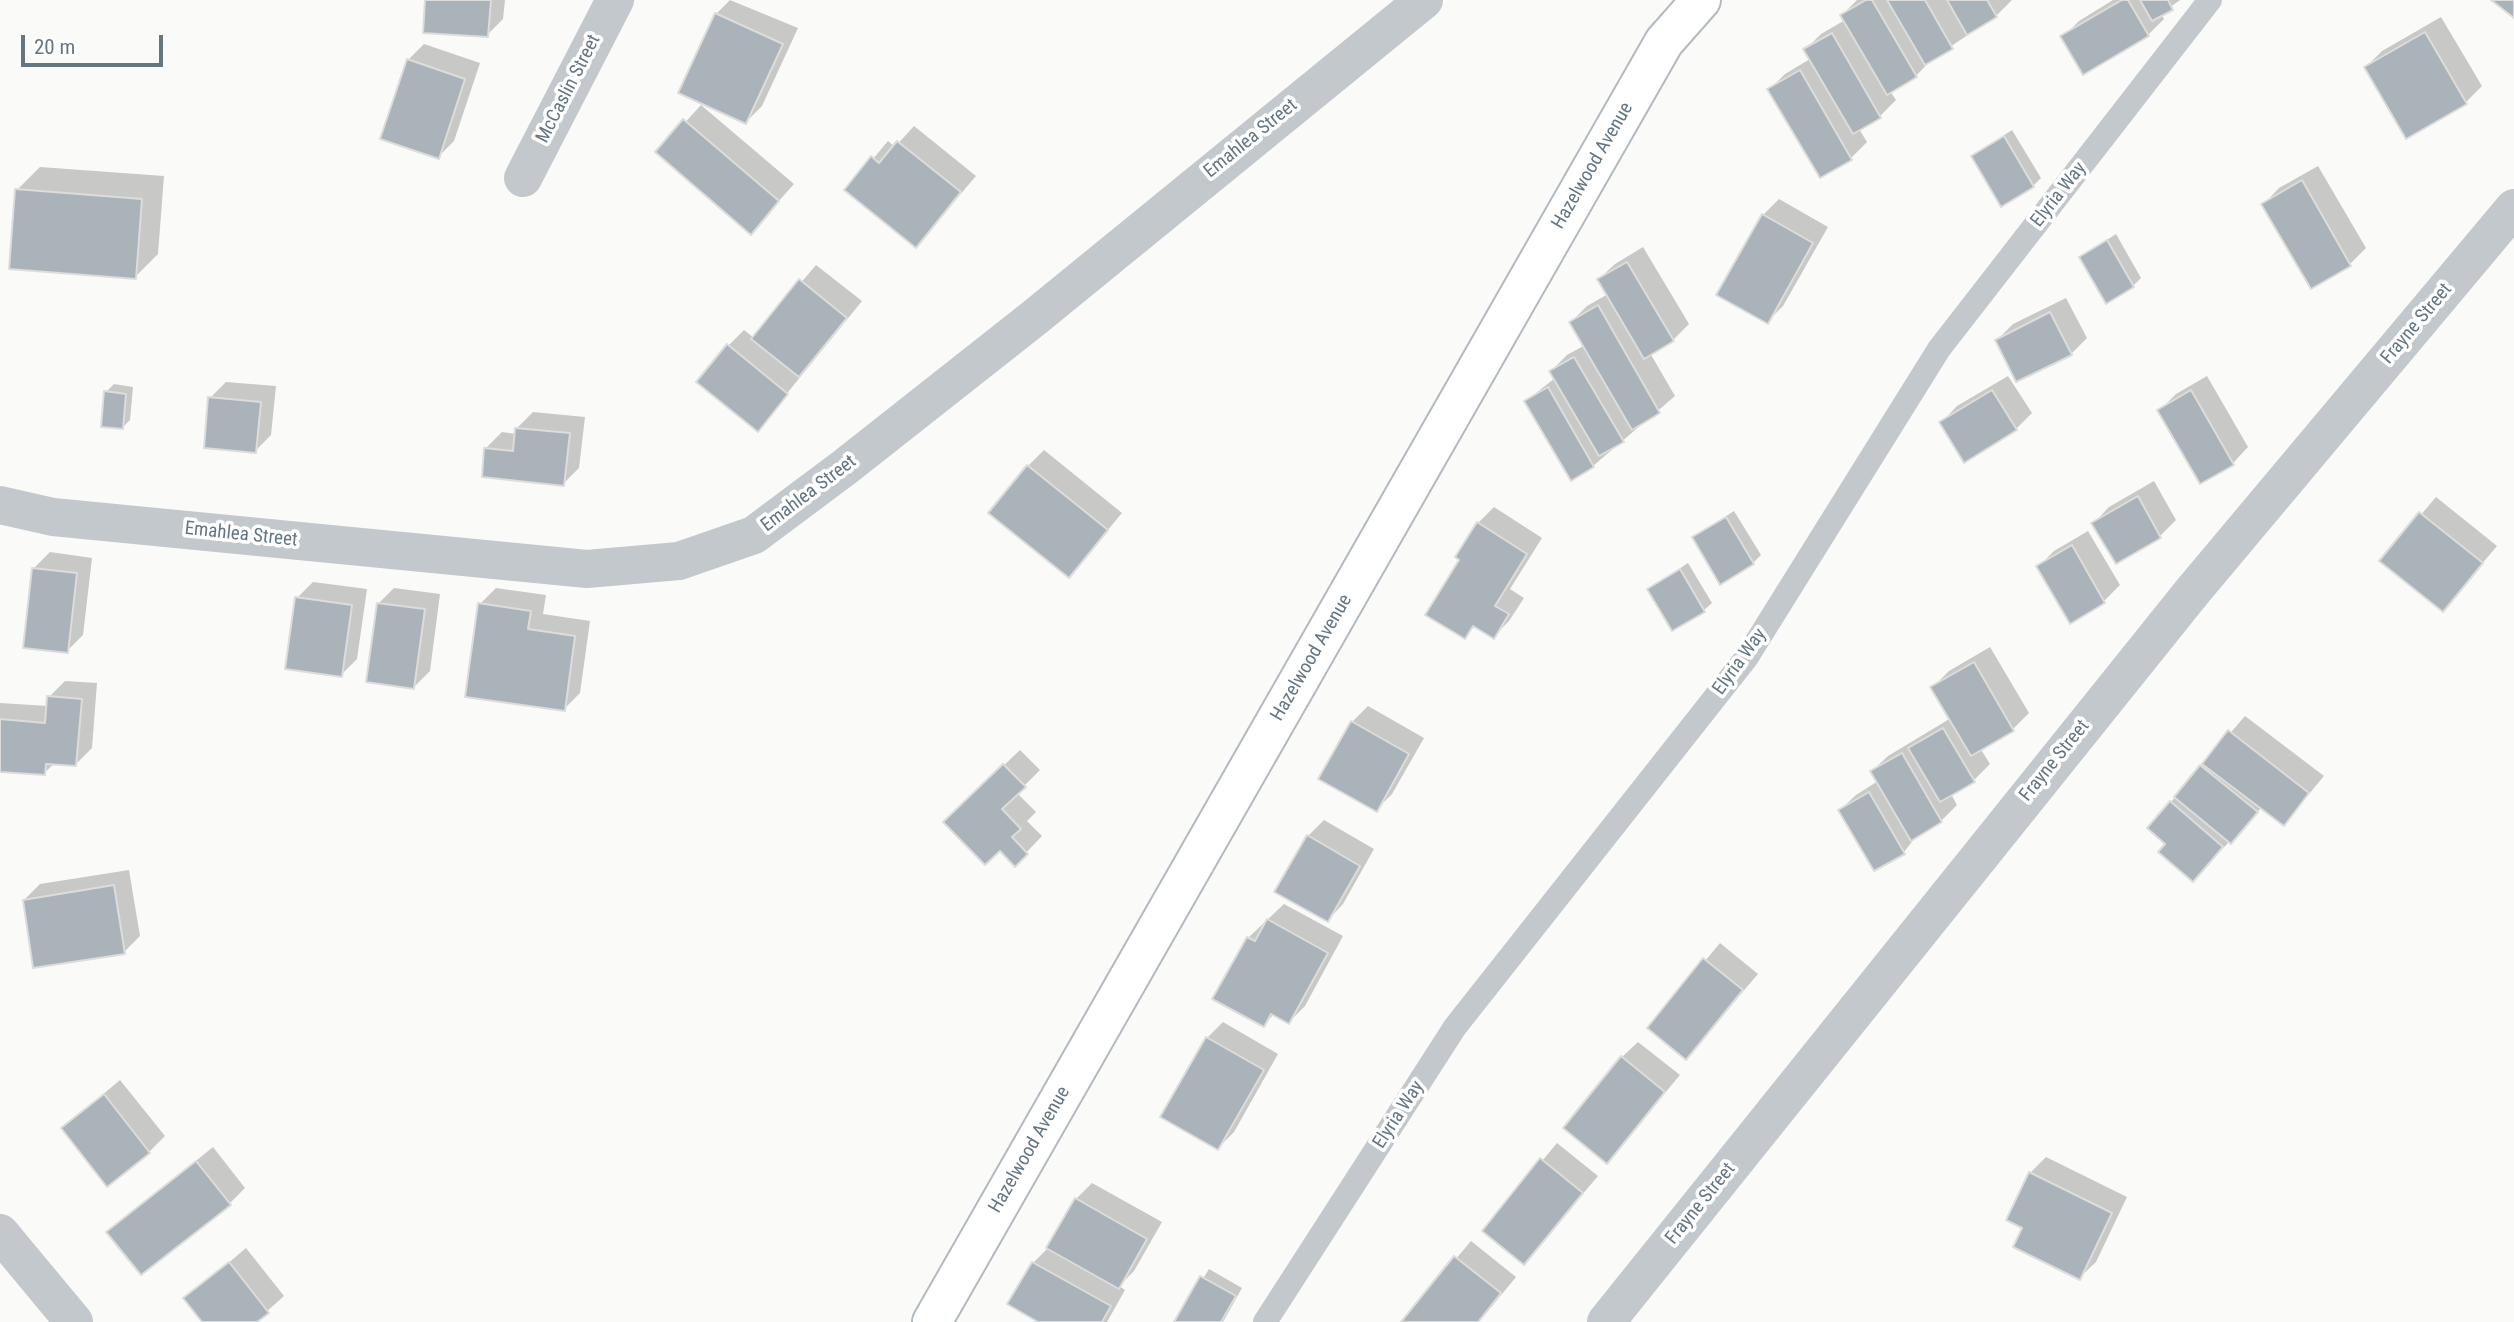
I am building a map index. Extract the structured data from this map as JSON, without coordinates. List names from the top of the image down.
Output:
{
  "streets": {
    "main road": ["Hazelwood Avenue"],
    "street": ["McCaslin Street", "Emahlea Street", "Frayne Street"],
    "lane": ["Elyria Way"]
  },
  "scale_bar": "20 m"
}
